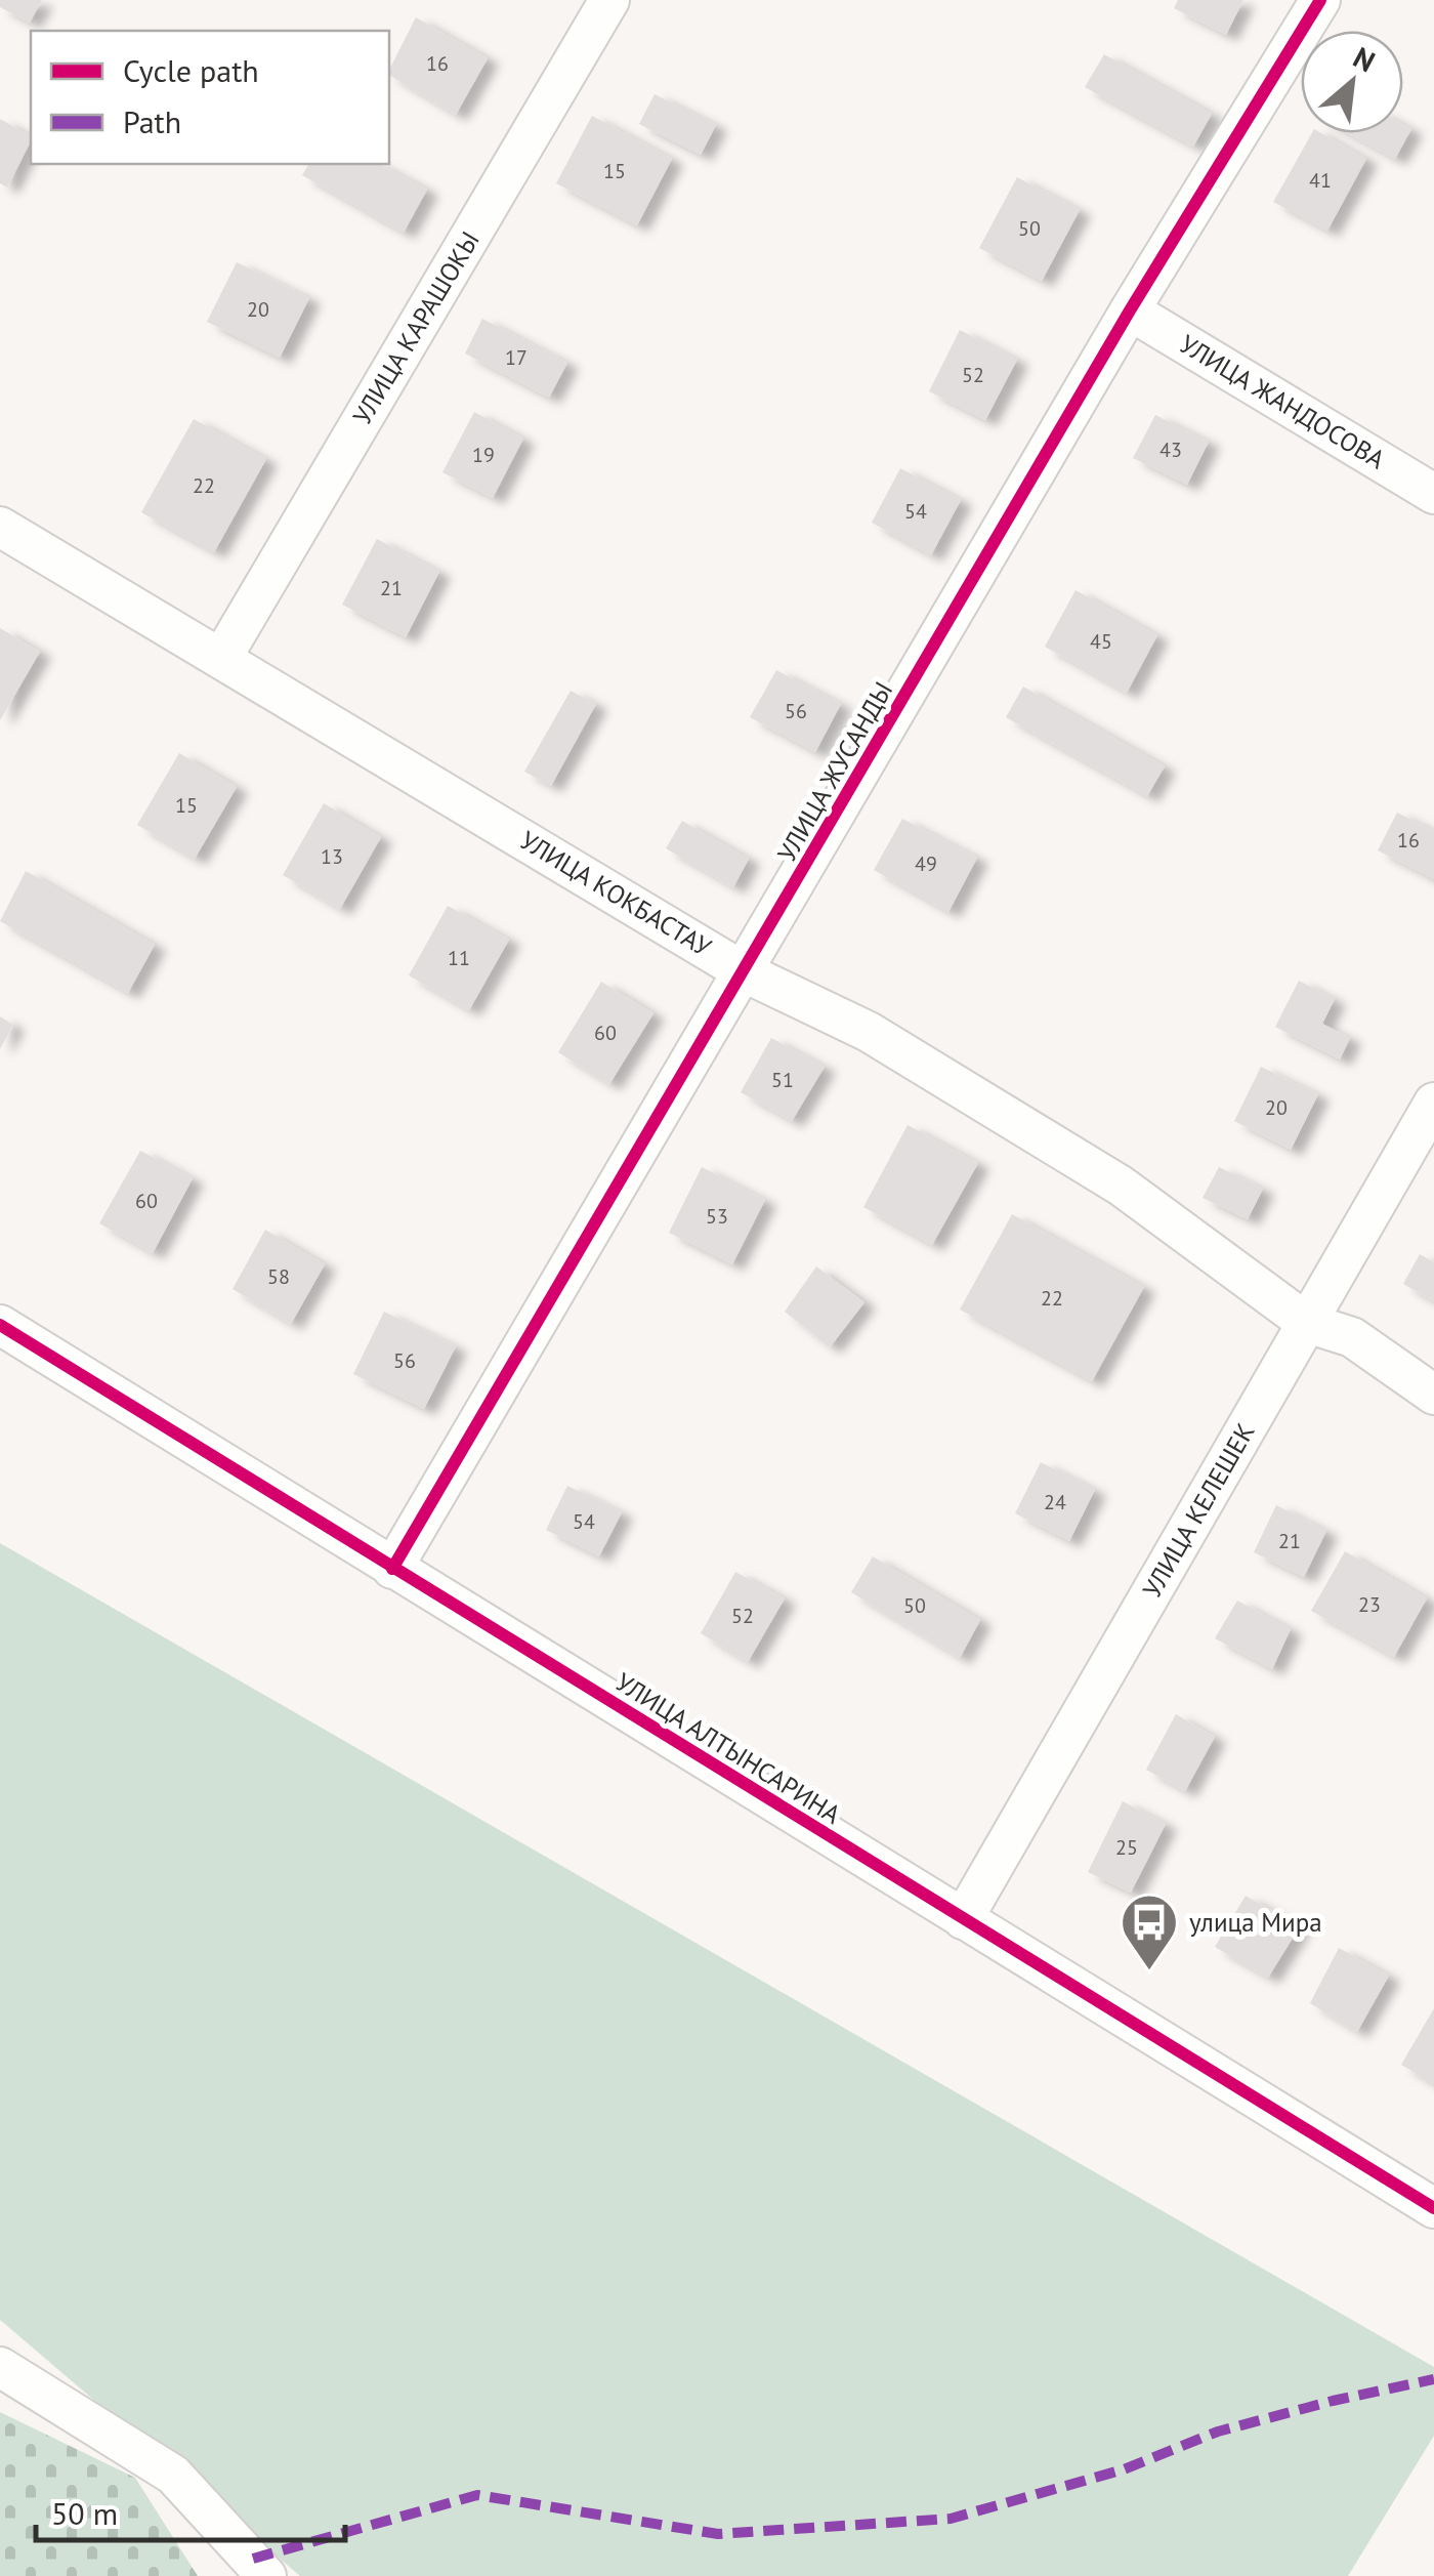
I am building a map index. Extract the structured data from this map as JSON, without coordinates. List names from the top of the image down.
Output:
{
  "streets": {
    "street": [
      "УЛИЦА КАРАШОКЫ",
      "УЛИЦА ЖАНДОСОВА",
      "УЛИЦА ЖУСАНДЫ",
      "УЛИЦА КОКБАСТАУ",
      "УЛИЦА КЕЛЕШЕК",
      "УЛИЦА АЛТЫНСАРИНА"
    ]
  },
  "crossings": [
    ["УЛИЦА КАРАШОКЫ", "УЛИЦА КОКБАСТАУ"],
    ["УЛИЦА ЖАНДОСОВА", "УЛИЦА ЖУСАНДЫ"],
    ["УЛИЦА ЖУСАНДЫ", "УЛИЦА КОКБАСТАУ"],
    ["УЛИЦА ЖУСАНДЫ", "УЛИЦА АЛТЫНСАРИНА"],
    ["УЛИЦА КОКБАСТАУ", "УЛИЦА КЕЛЕШЕК"],
    ["УЛИЦА КЕЛЕШЕК", "УЛИЦА АЛТЫНСАРИНА"]
  ],
  "places": {
    "bus stop": ["улица Мира"]
  },
  "house_numbers": [
    "16",
    "15",
    "41",
    "50",
    "20",
    "17",
    "52",
    "43",
    "19",
    "22",
    "54",
    "21",
    "45",
    "56",
    "15",
    "16",
    "13",
    "49",
    "11",
    "60",
    "51",
    "20",
    "60",
    "53",
    "58",
    "22",
    "56",
    "24",
    "54",
    "21",
    "23",
    "50",
    "52",
    "25"
  ],
  "legend": ["Cycle path", "Path"],
  "scale_bar": "50 m",
  "north": "top right"
}
